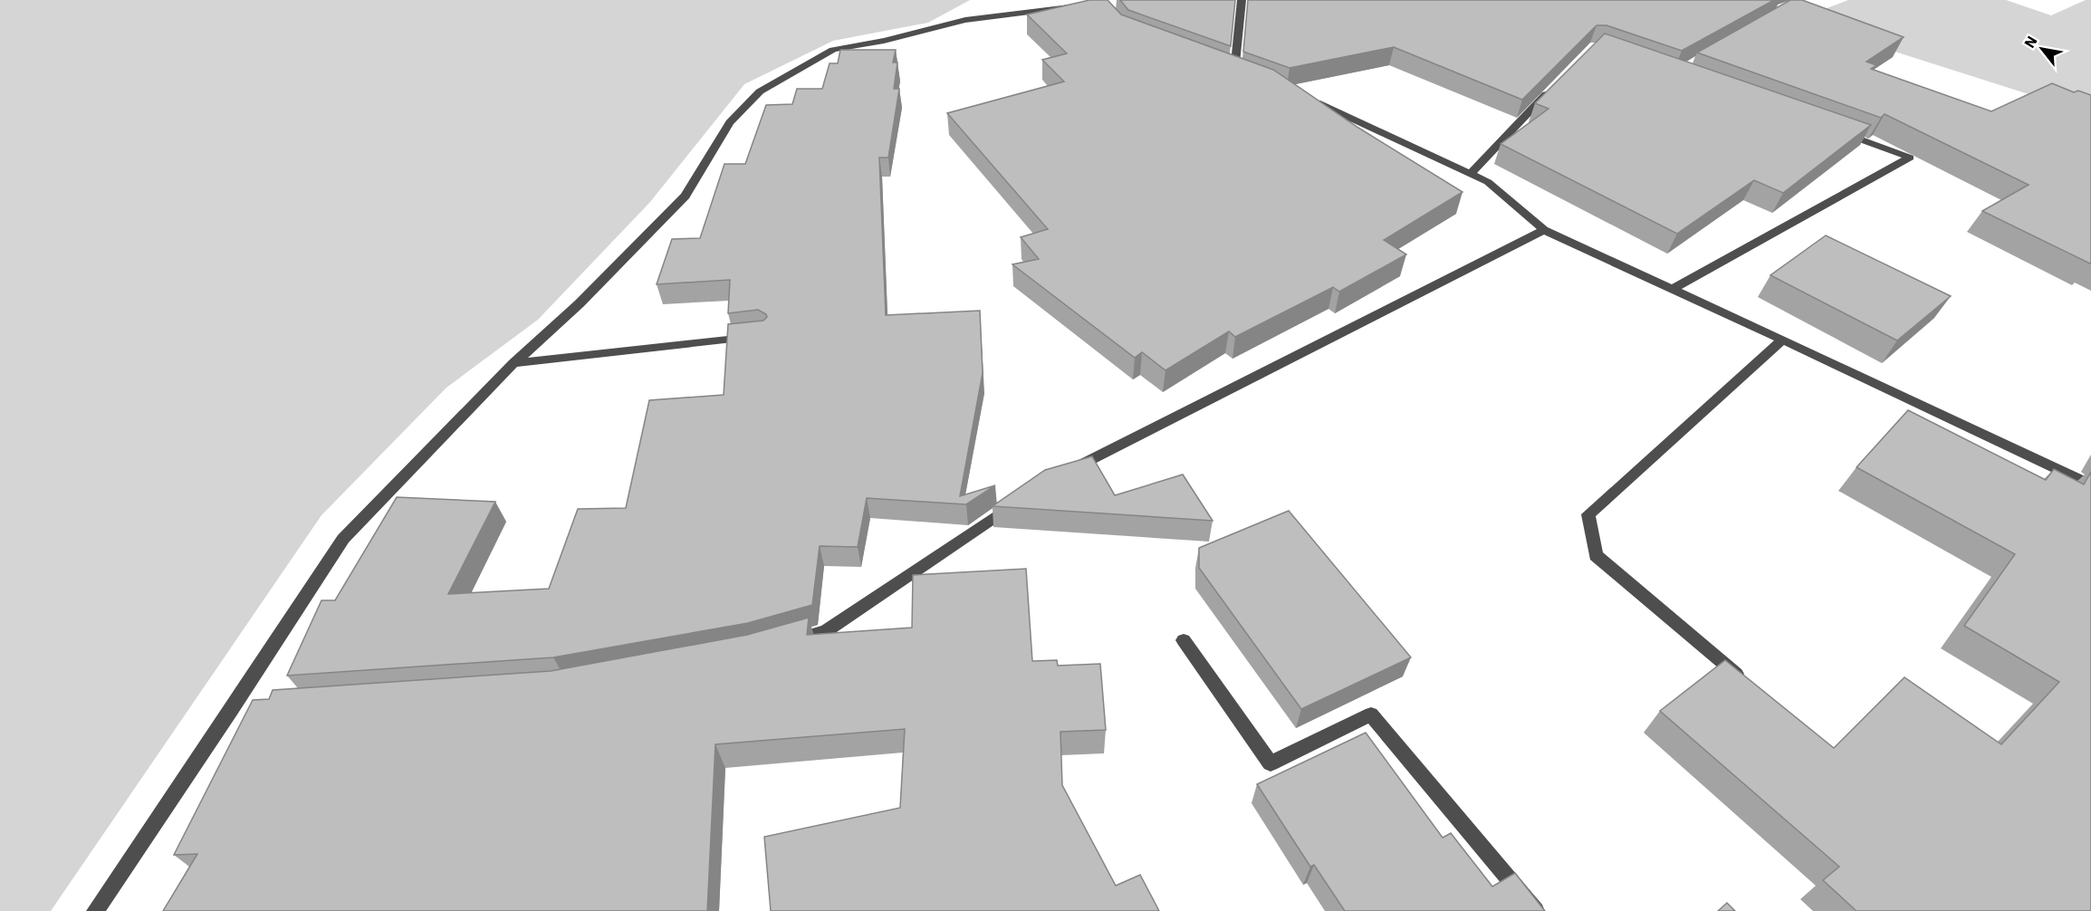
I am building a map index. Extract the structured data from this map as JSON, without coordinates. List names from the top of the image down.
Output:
{
  "north": "top left"
}
